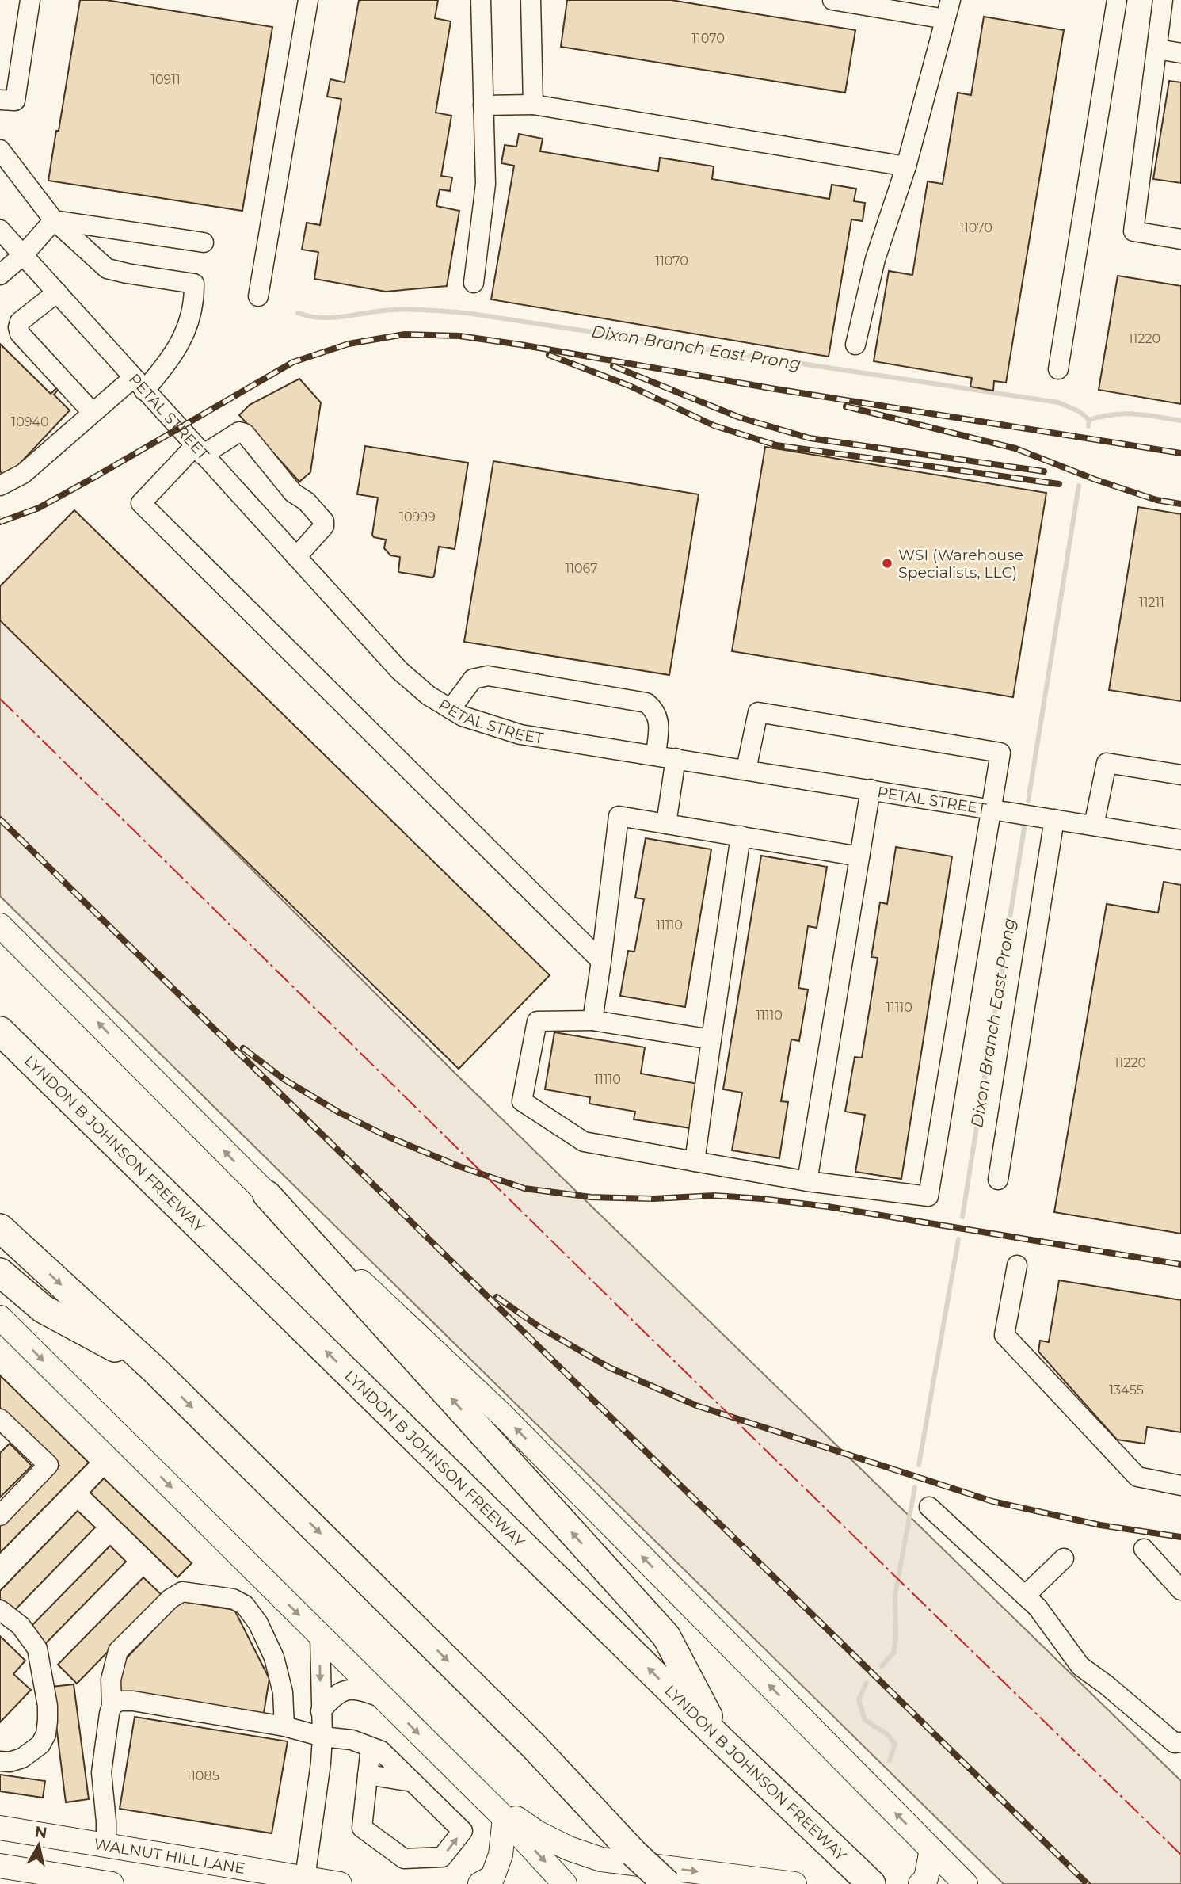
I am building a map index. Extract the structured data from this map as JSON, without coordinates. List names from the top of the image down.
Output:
{
  "streets": {
    "highway": ["LYNDON B JOHNSON FREEWAY"],
    "main road": ["WALNUT HILL LANE"],
    "street": ["PETAL STREET"]
  },
  "water": ["Dixon Branch East Prong"],
  "places": ["WSI (Warehouse Specialists, LLC)"],
  "house_numbers": [
    "11070",
    "10911",
    "11070",
    "11070",
    "11220",
    "10940",
    "10999",
    "11067",
    "11211",
    "11110",
    "11110",
    "11110",
    "11220",
    "11110",
    "13455",
    "11085"
  ],
  "north": "top"
}
